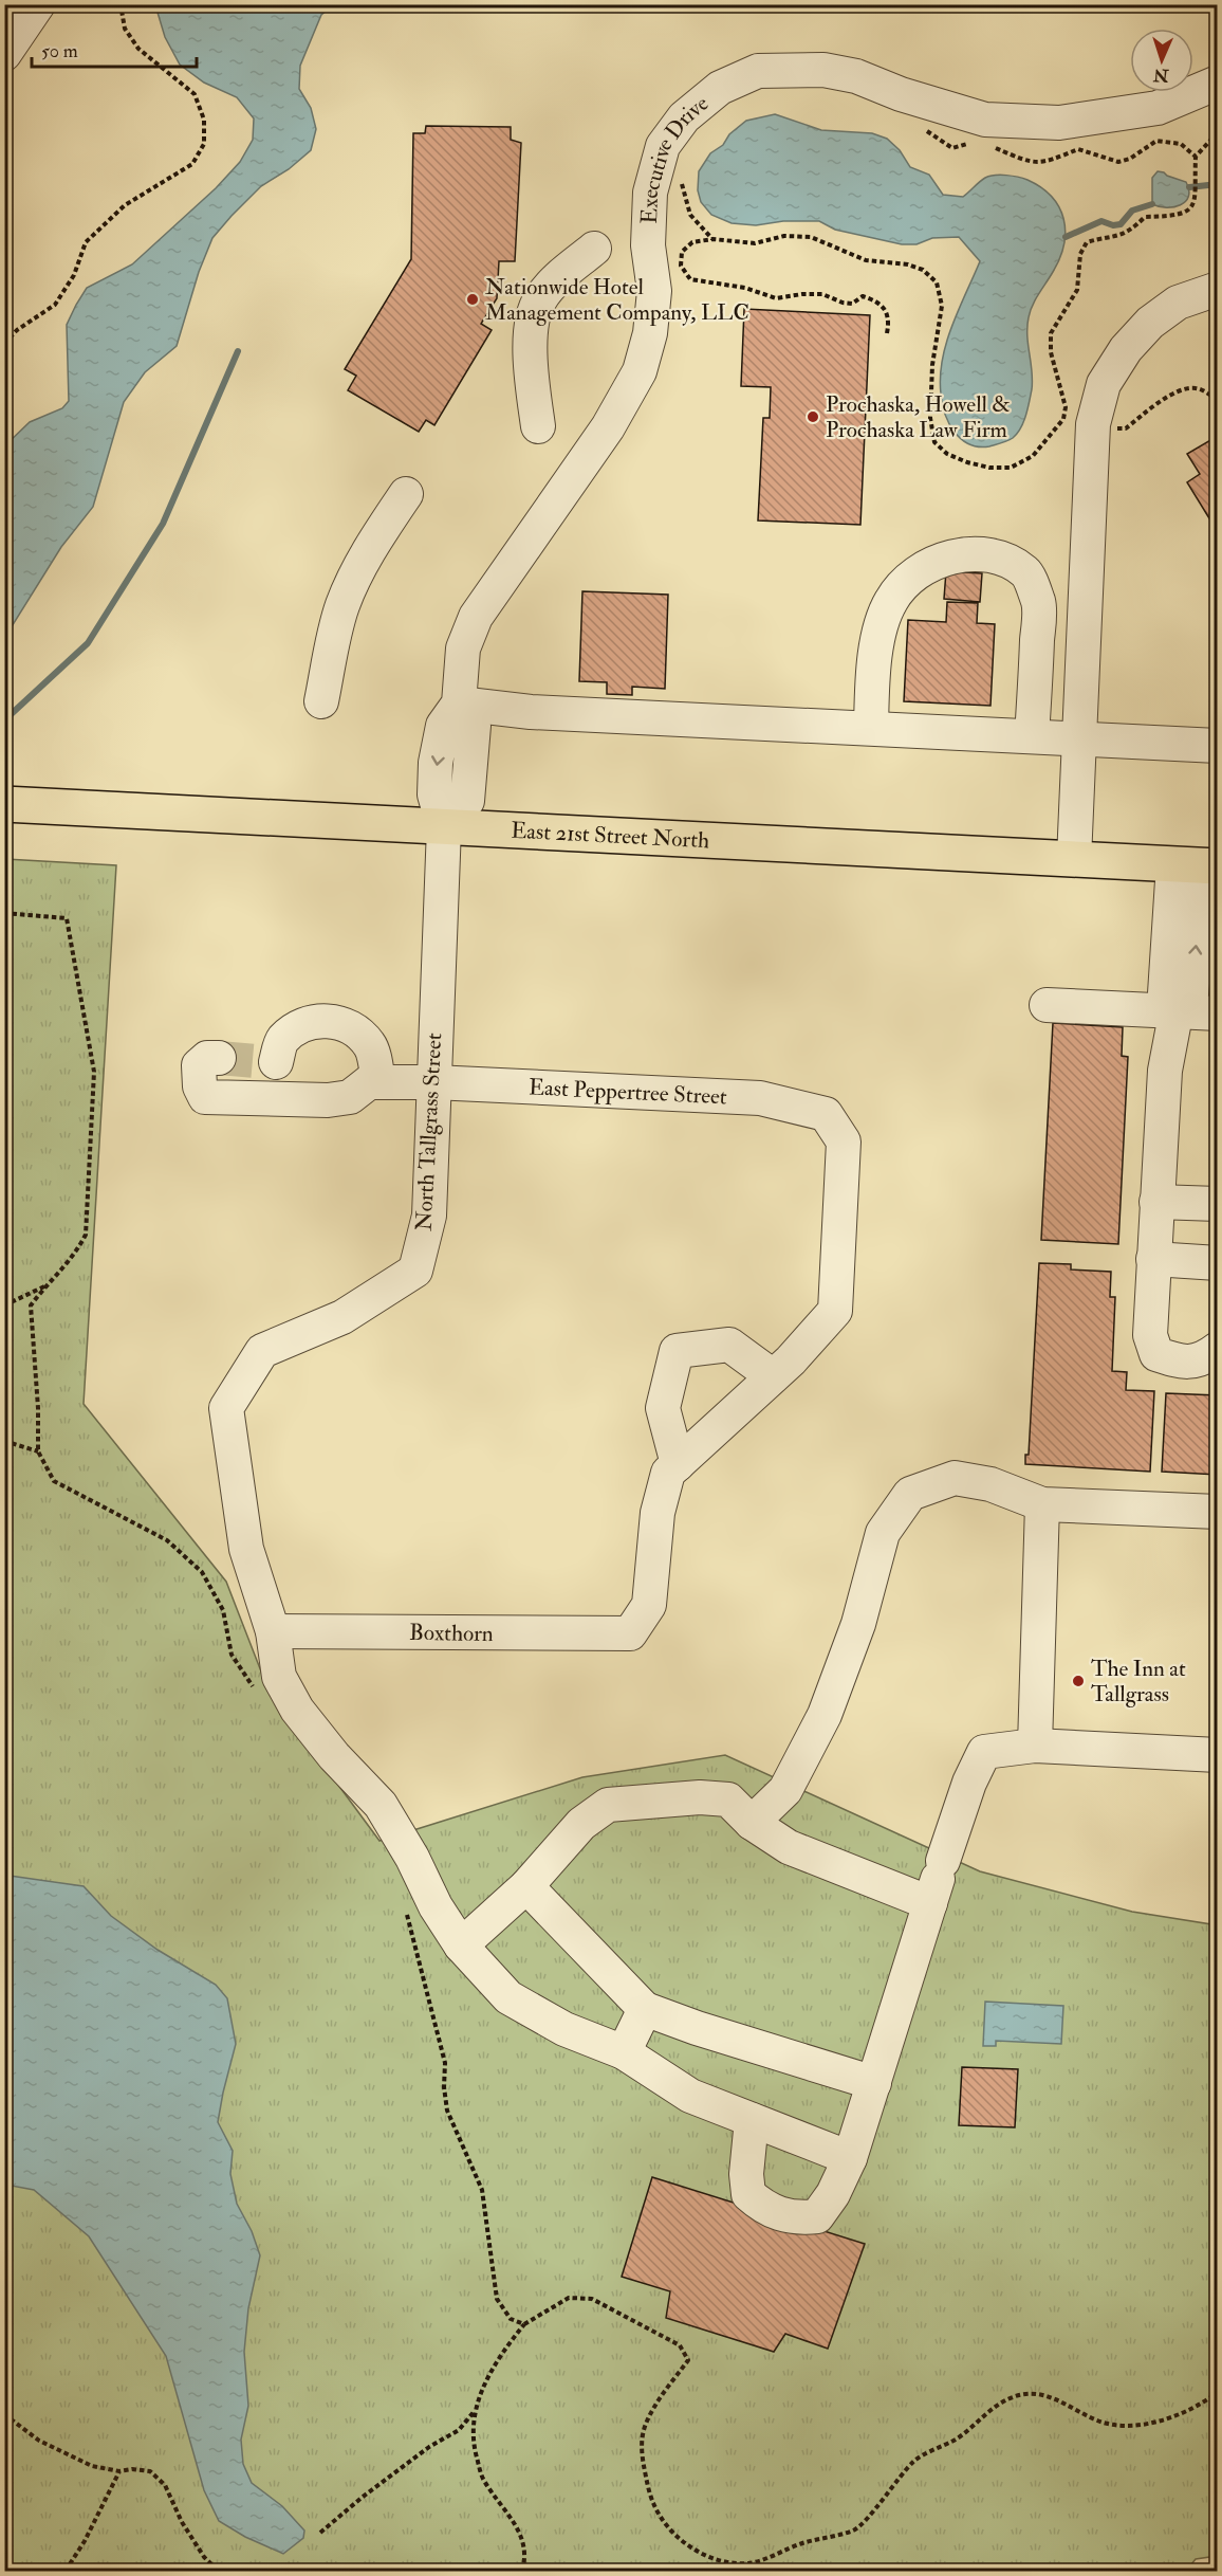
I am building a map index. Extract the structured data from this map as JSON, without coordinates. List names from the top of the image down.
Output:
{
  "streets": {
    "main road": ["East 21st Street North"],
    "street": [
      "Executive Drive",
      "East Peppertree Street",
      "North Tallgrass Street",
      "Boxthorn"
    ]
  },
  "crossings": [
    ["Executive Drive", "East 21st Street North"],
    ["Executive Drive", "North Tallgrass Street"],
    ["East 21st Street North", "North Tallgrass Street"],
    ["East Peppertree Street", "North Tallgrass Street"],
    ["North Tallgrass Street", "Boxthorn"]
  ],
  "places": ["Nationwide Hotel Management Company, LLC", "Prochaska, Howell & Prochaska Law Firm", "The Inn at Tallgrass"],
  "scale_bar": "50 m",
  "north": "bottom"
}
